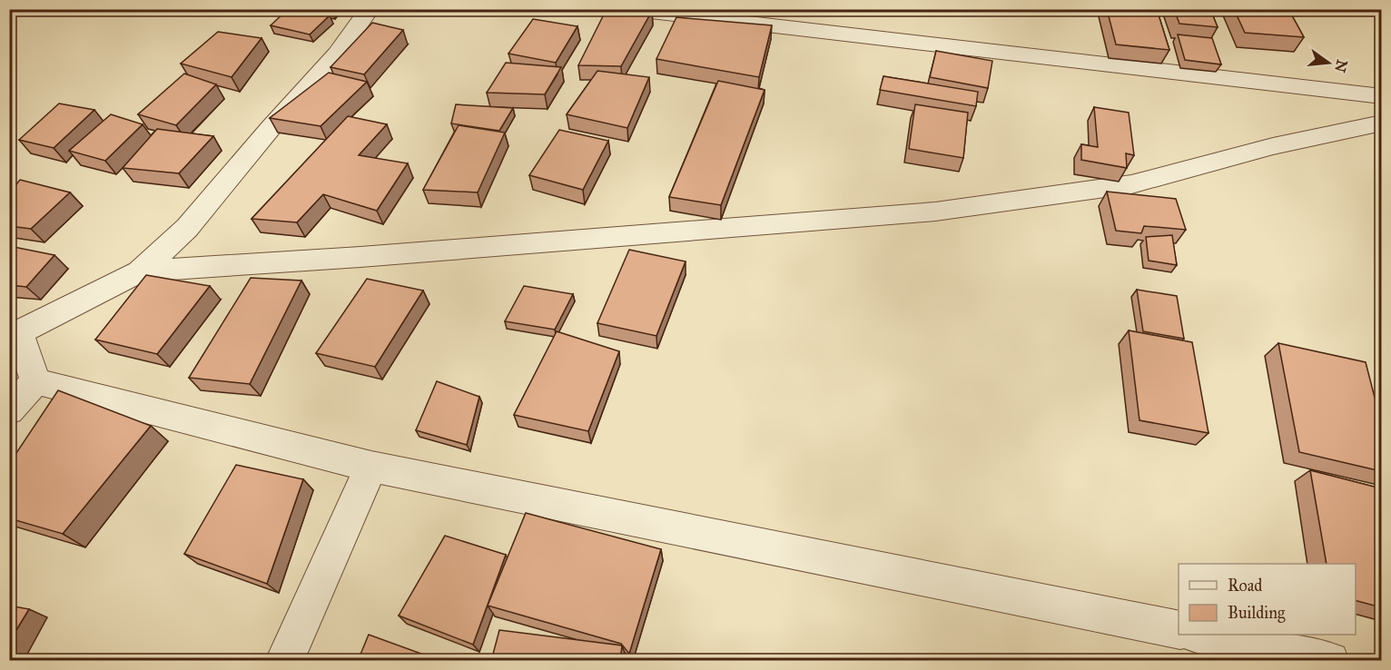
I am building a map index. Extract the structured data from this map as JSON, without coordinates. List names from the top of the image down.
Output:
{
  "legend": ["Road", "Building"],
  "north": "right"
}
